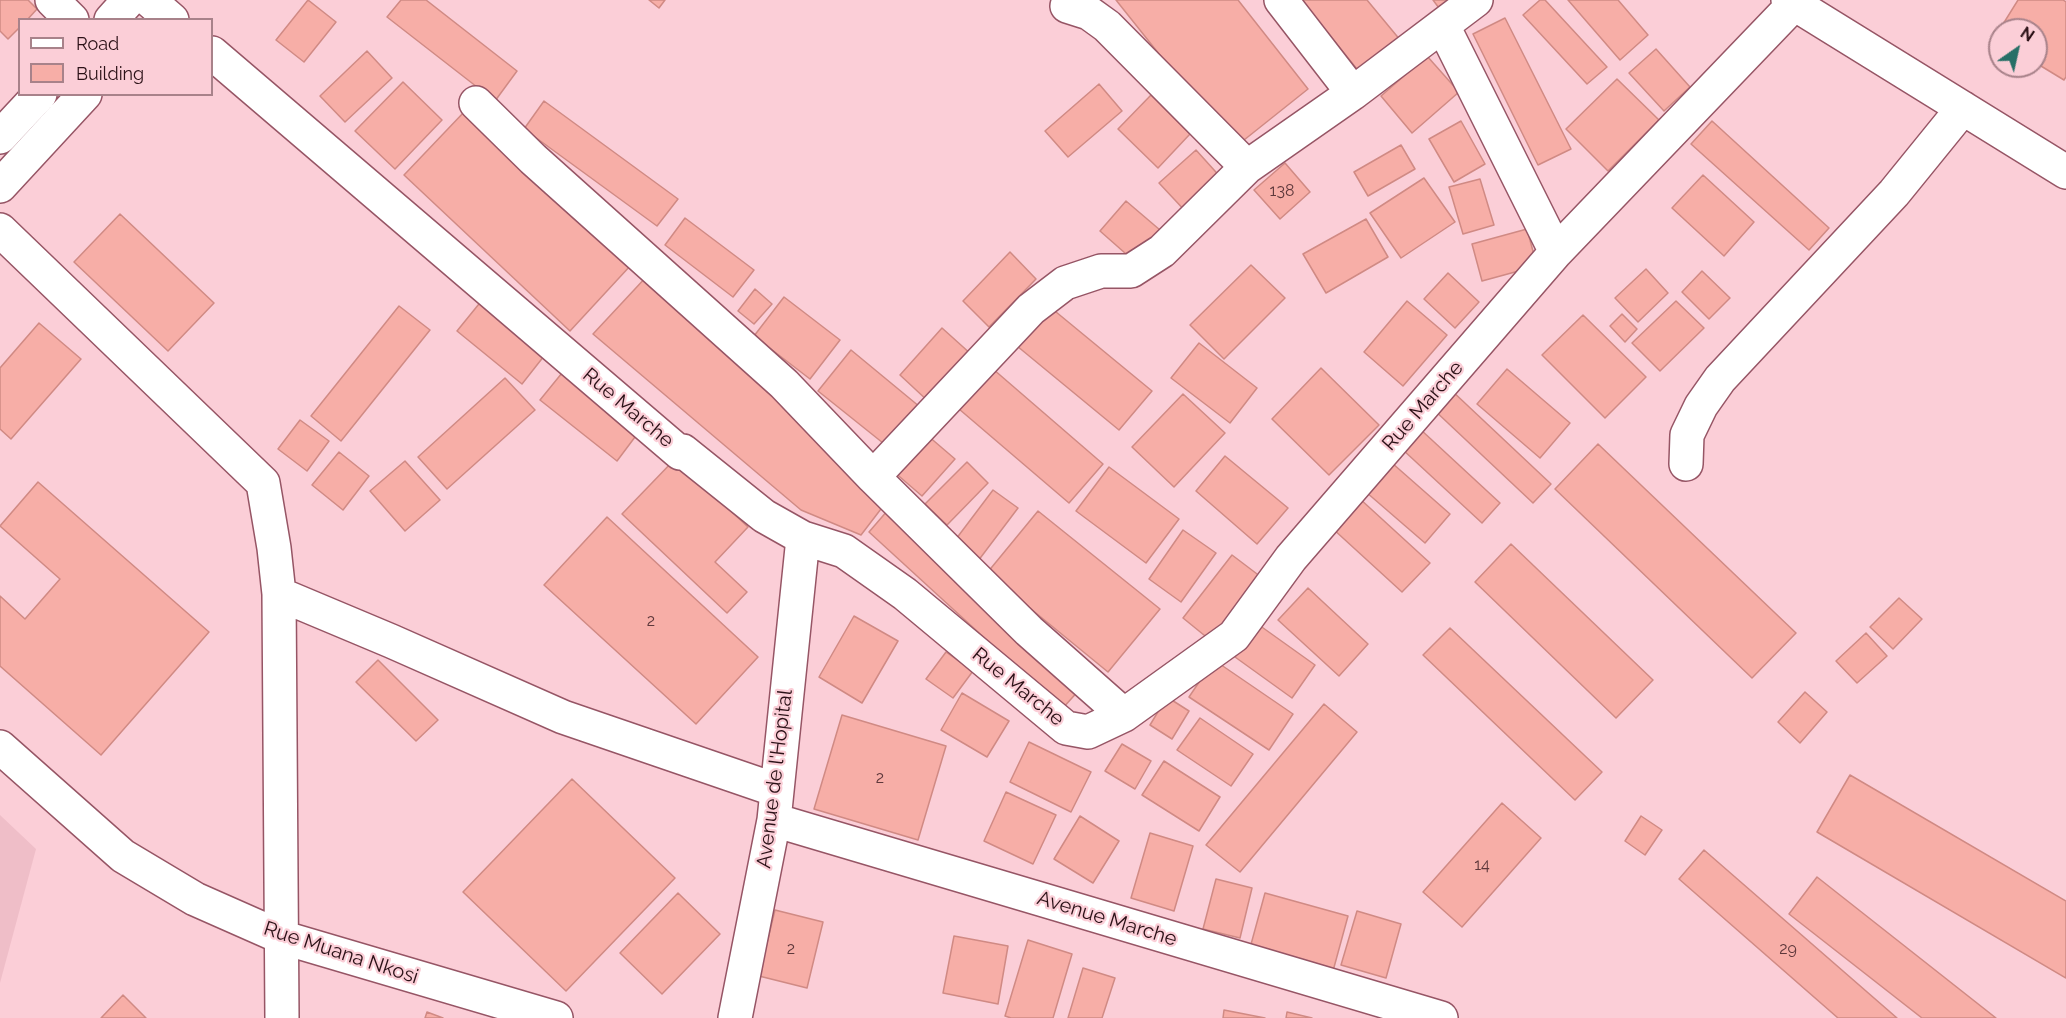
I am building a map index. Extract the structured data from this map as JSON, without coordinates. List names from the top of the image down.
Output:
{
  "streets": {
    "street": [
      "Rue Marche",
      "Avenue de l'Hopital",
      "Avenue Marche",
      "Rue Muana Nkosi"
    ]
  },
  "crossings": [
    ["Rue Marche", "Avenue de l'Hopital"],
    ["Avenue de l'Hopital", "Avenue Marche"]
  ],
  "house_numbers": [
    "138",
    "2",
    "2",
    "14",
    "2",
    "29"
  ],
  "legend": ["Road", "Building"],
  "north": "top right"
}
